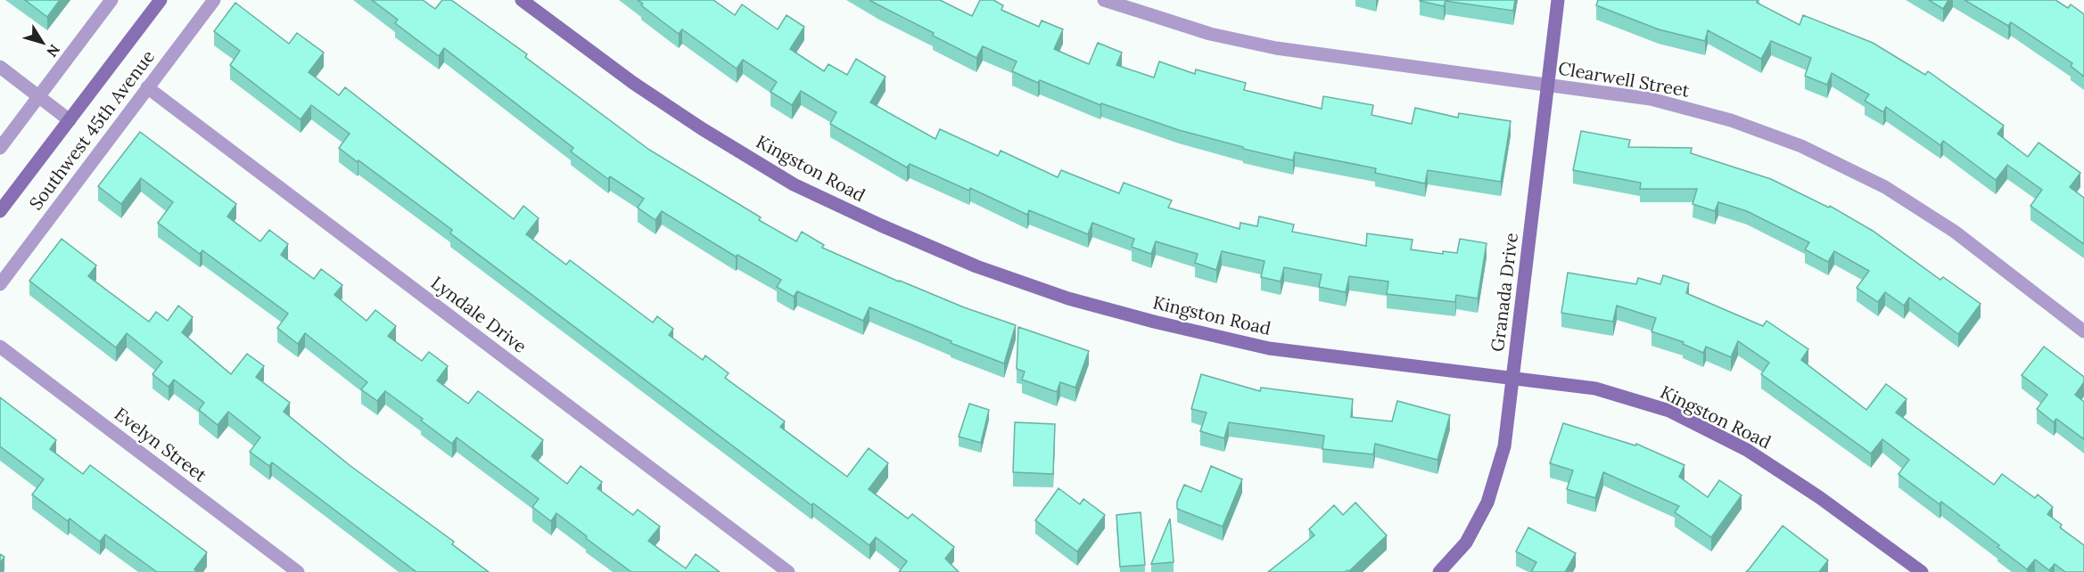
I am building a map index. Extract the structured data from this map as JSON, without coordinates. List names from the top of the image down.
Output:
{
  "streets": {
    "street": [
      "Clearwell Street",
      "Southwest 45th Avenue",
      "Kingston Road",
      "Granada Drive",
      "Lyndale Drive",
      "Evelyn Street"
    ]
  },
  "crossings": [
    ["Clearwell Street", "Granada Drive"],
    ["Southwest 45th Avenue", "Lyndale Drive"],
    ["Kingston Road", "Granada Drive"]
  ],
  "north": "bottom right"
}
